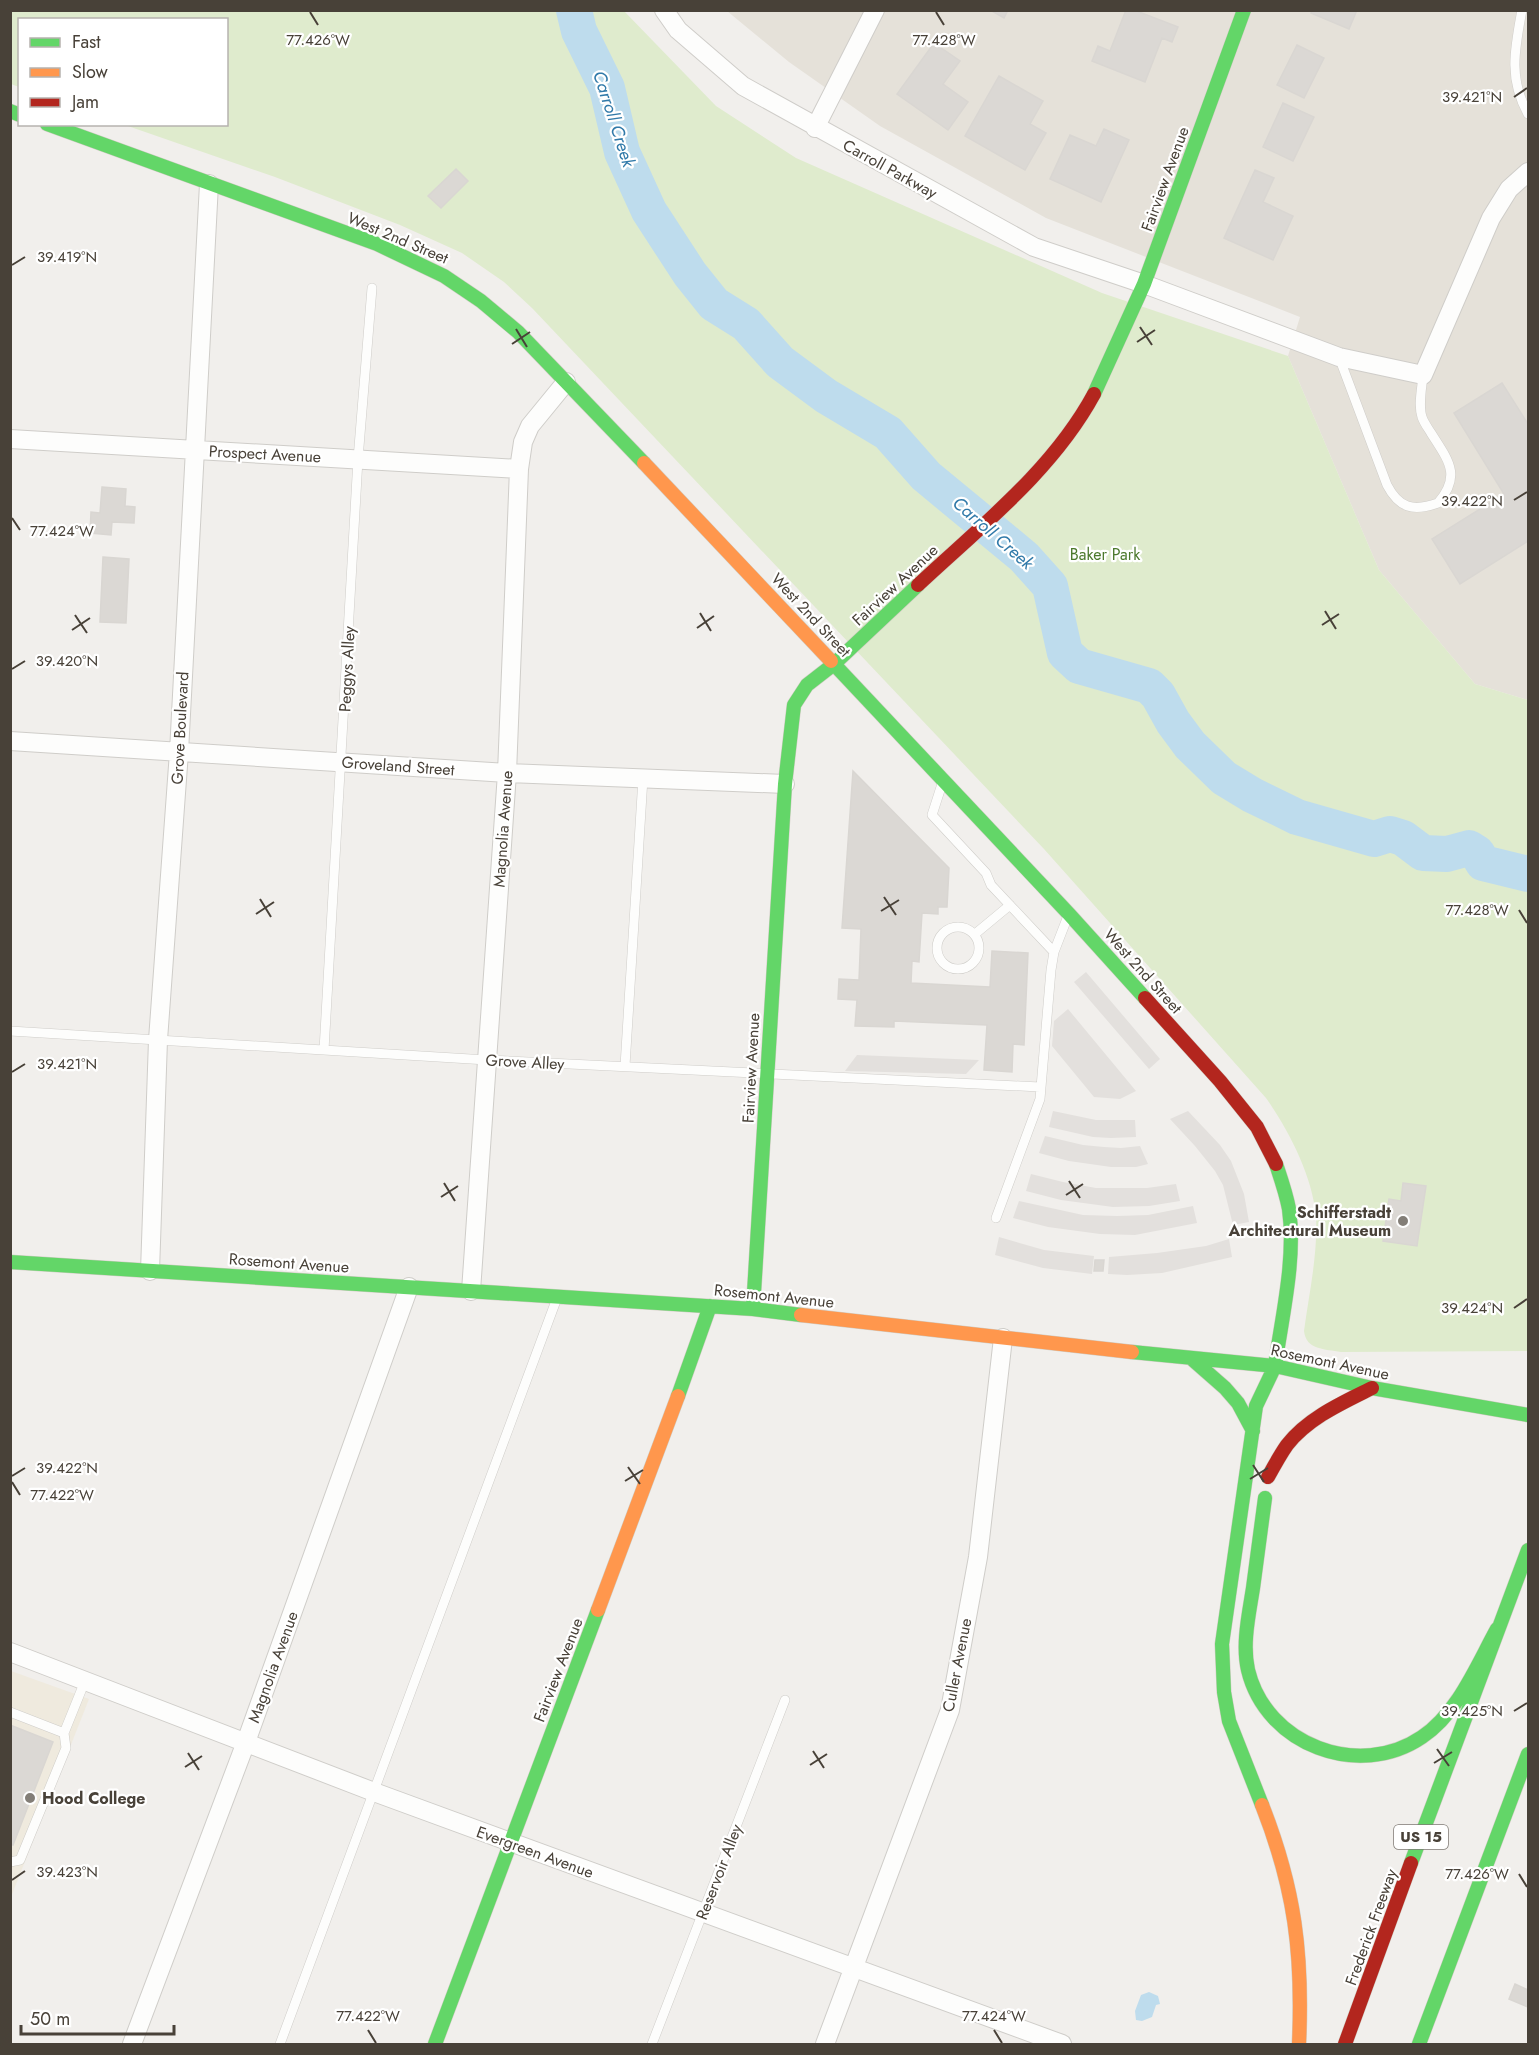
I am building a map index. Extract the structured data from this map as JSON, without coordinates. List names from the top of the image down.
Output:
{
  "streets": {
    "main road": [
      "Fairview Avenue",
      "West 2nd Street",
      "Rosemont Avenue",
      "US 15",
      "Frederick Freeway"
    ],
    "street": [
      "Carroll Parkway",
      "Prospect Avenue",
      "Grove Boulevard",
      "Groveland Street",
      "Magnolia Avenue",
      "Culler Avenue",
      "Evergreen Avenue"
    ],
    "lane": ["Peggys Alley", "Grove Alley", "Reservoir Alley"]
  },
  "crossings": [
    ["Carroll Parkway", "Fairview Avenue"],
    ["Fairview Avenue", "West 2nd Street"],
    ["Fairview Avenue", "Groveland Street"],
    ["Fairview Avenue", "Grove Alley"],
    ["Fairview Avenue", "Rosemont Avenue"],
    ["Fairview Avenue", "Evergreen Avenue"],
    ["West 2nd Street", "Grove Boulevard"],
    ["West 2nd Street", "Magnolia Avenue"],
    ["West 2nd Street", "Rosemont Avenue"],
    ["Prospect Avenue", "Peggys Alley"],
    ["Prospect Avenue", "Grove Boulevard"],
    ["Prospect Avenue", "Magnolia Avenue"],
    ["Peggys Alley", "Groveland Street"],
    ["Peggys Alley", "Grove Alley"],
    ["Grove Boulevard", "Groveland Street"],
    ["Grove Boulevard", "Grove Alley"],
    ["Grove Boulevard", "Rosemont Avenue"],
    ["Groveland Street", "Magnolia Avenue"],
    ["Magnolia Avenue", "Grove Alley"],
    ["Magnolia Avenue", "Rosemont Avenue"],
    ["Magnolia Avenue", "Evergreen Avenue"],
    ["Rosemont Avenue", "Culler Avenue"],
    ["Culler Avenue", "Evergreen Avenue"],
    ["Evergreen Avenue", "Reservoir Alley"]
  ],
  "water": ["Carroll Creek"],
  "parks": ["Baker Park"],
  "places": ["Schifferstadt Architectural Museum", "Hood College"],
  "legend": ["Fast", "Slow", "Jam"],
  "scale_bar": "50 m",
  "coordinates": [
    "77.426°W",
    "77.428°W",
    "39.421°N",
    "39.419°N",
    "39.422°N",
    "77.424°W",
    "39.420°N",
    "39.424°N",
    "77.422°W",
    "39.425°N",
    "39.423°N"
  ]
}
